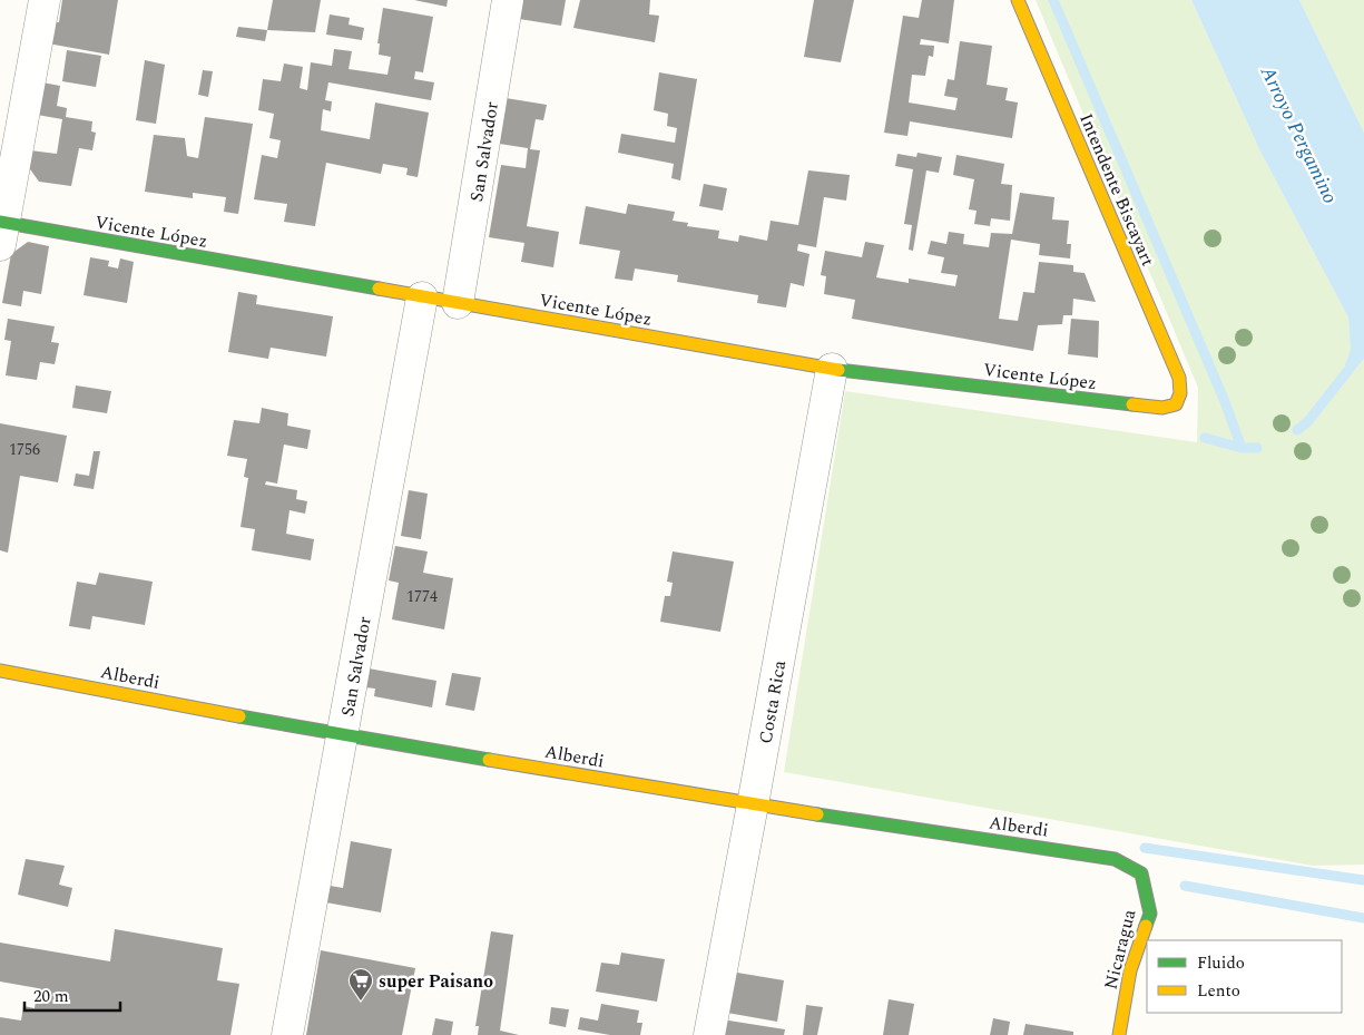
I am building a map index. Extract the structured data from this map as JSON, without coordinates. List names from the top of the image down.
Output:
{
  "streets": {
    "street": [
      "San Salvador",
      "Intendente Biscayart",
      "Vicente López",
      "Alberdi",
      "Costa Rica",
      "Nicaragua"
    ]
  },
  "crossings": [
    ["San Salvador", "Vicente López"],
    ["San Salvador", "Alberdi"],
    ["Intendente Biscayart", "Vicente López"],
    ["Vicente López", "Costa Rica"],
    ["Alberdi", "Costa Rica"],
    ["Alberdi", "Nicaragua"]
  ],
  "water": ["Arroyo Pergamino"],
  "places": {
    "supermarket": ["super Paisano"]
  },
  "house_numbers": ["1756", "1774"],
  "legend": ["Fluido", "Lento"],
  "scale_bar": "20 m"
}
